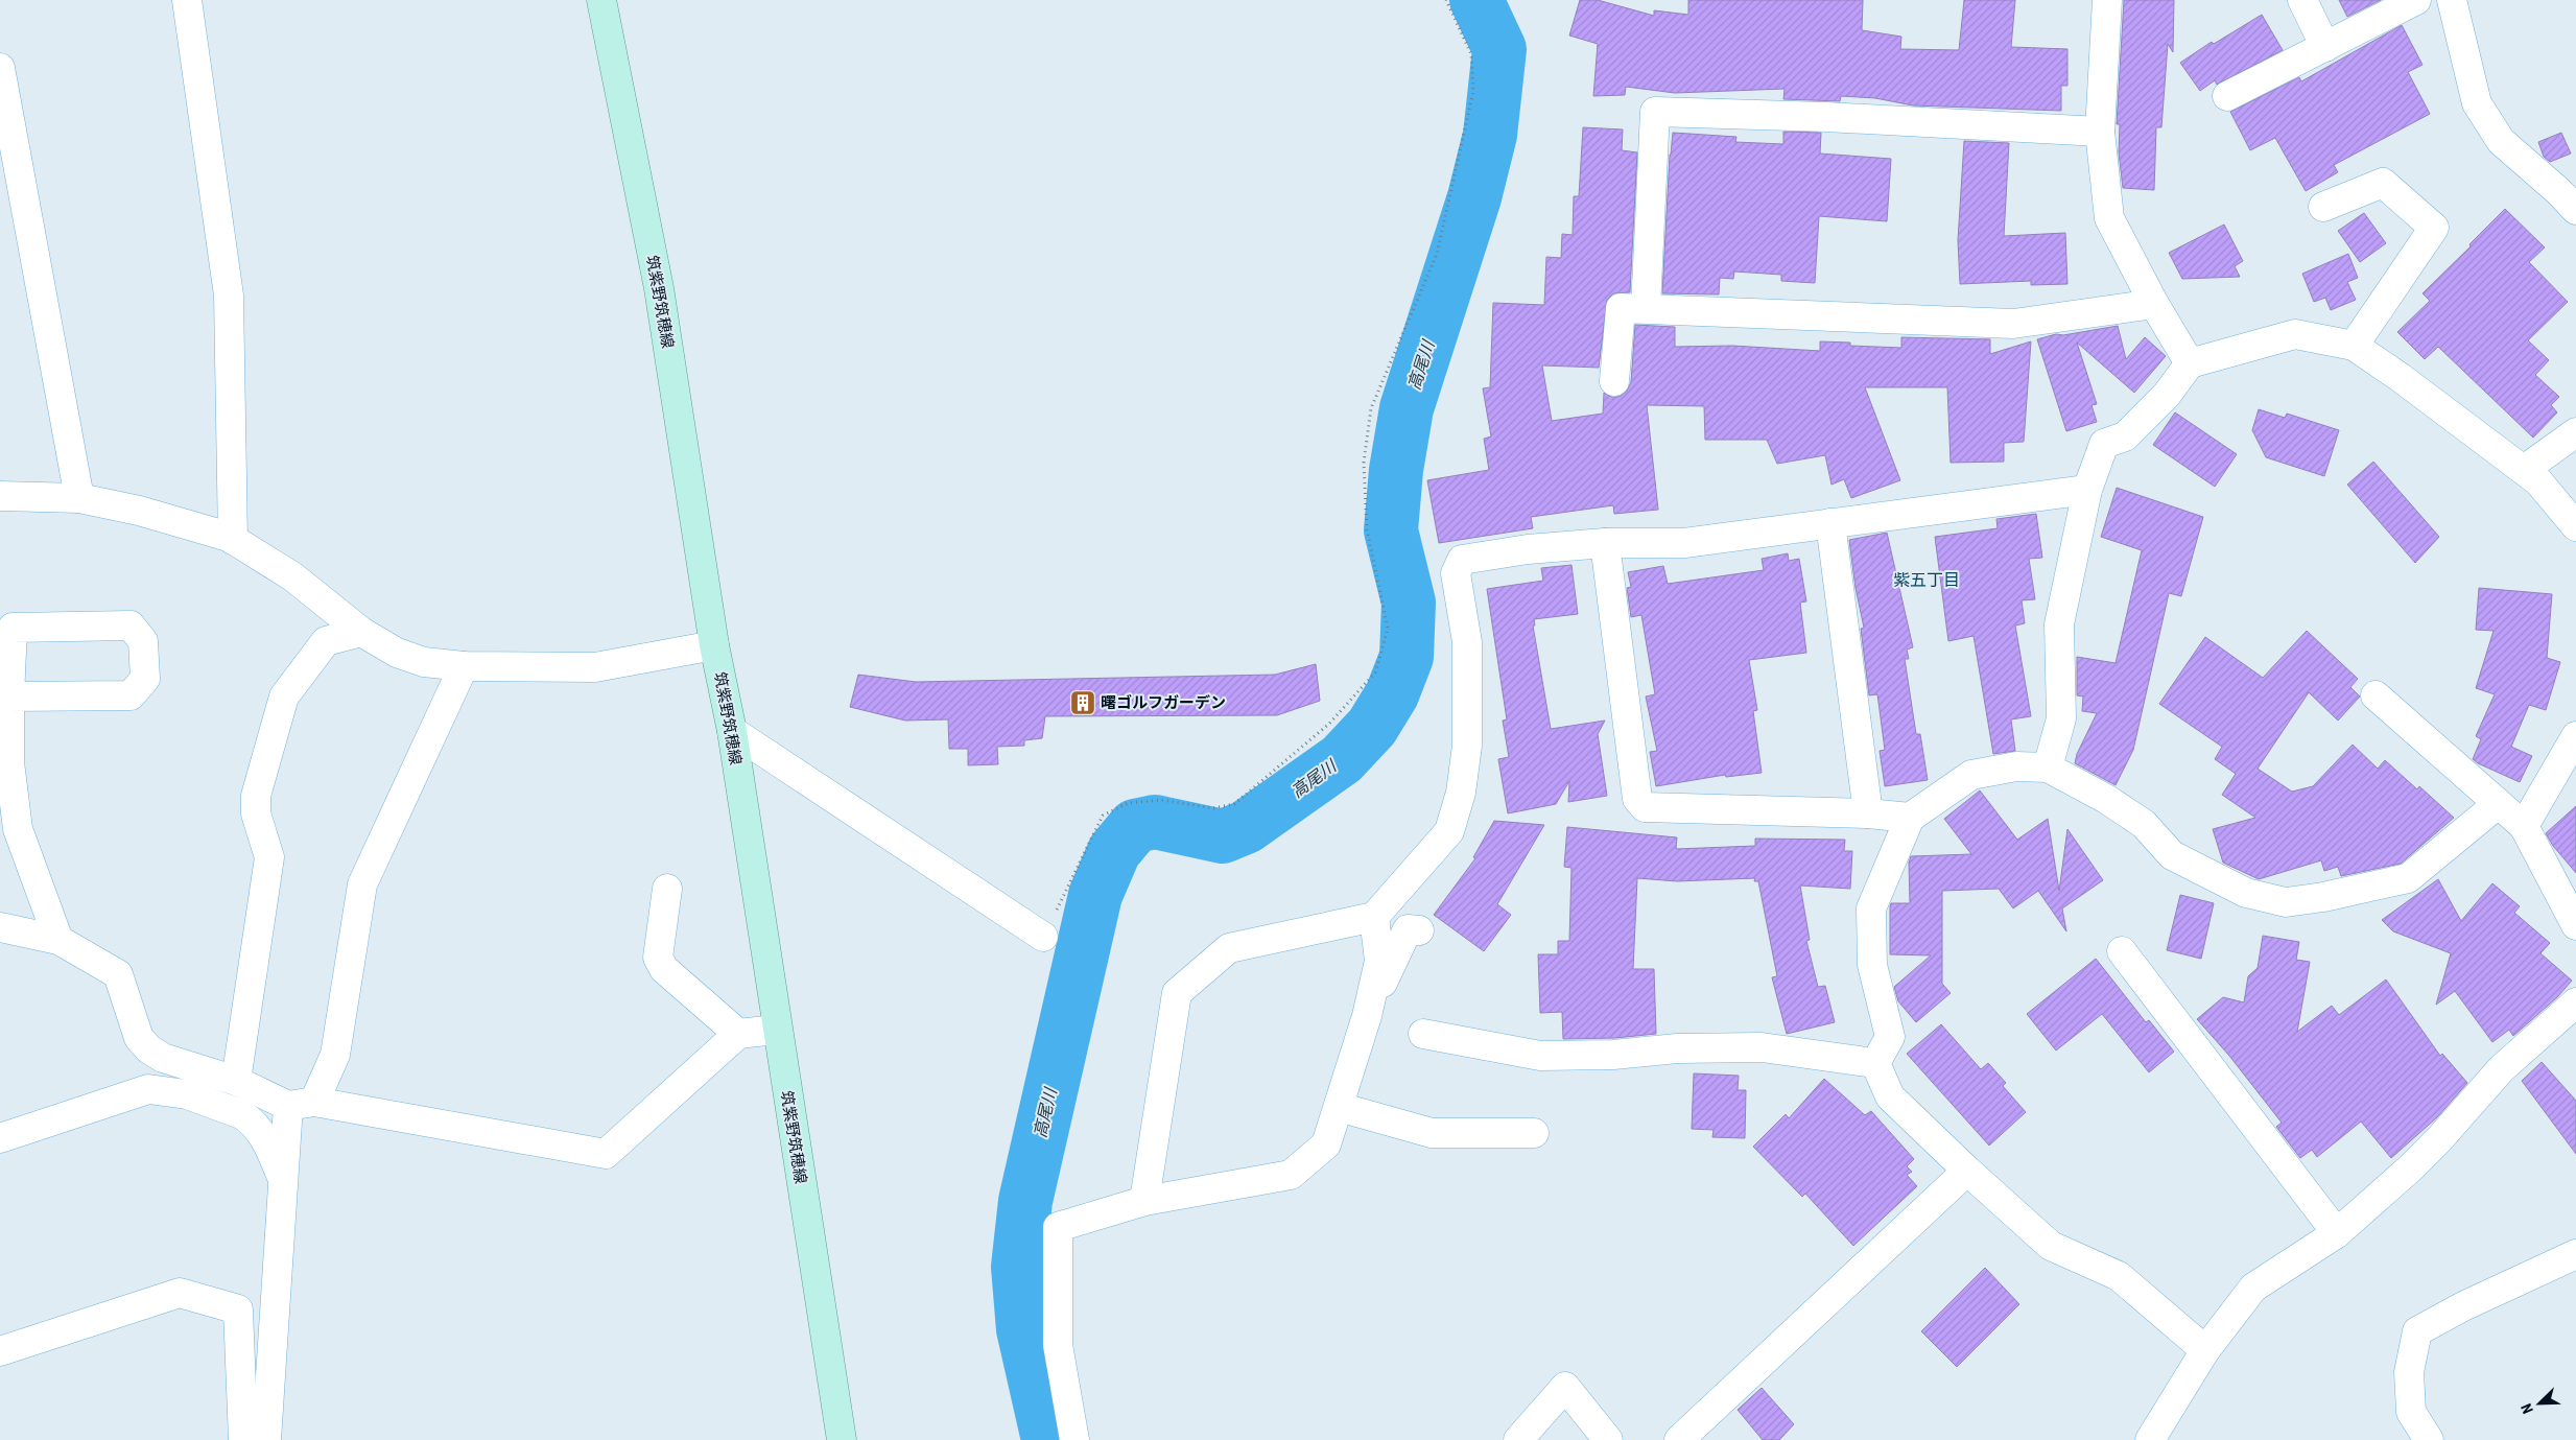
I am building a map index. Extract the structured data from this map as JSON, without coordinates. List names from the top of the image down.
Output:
{
  "streets": {
    "main road": ["筑紫野筑穂線"]
  },
  "districts": ["紫五丁目"],
  "water": ["高尾川"],
  "places": {
    "building": ["曙ゴルフガーデン"]
  },
  "north": "bottom left"
}
